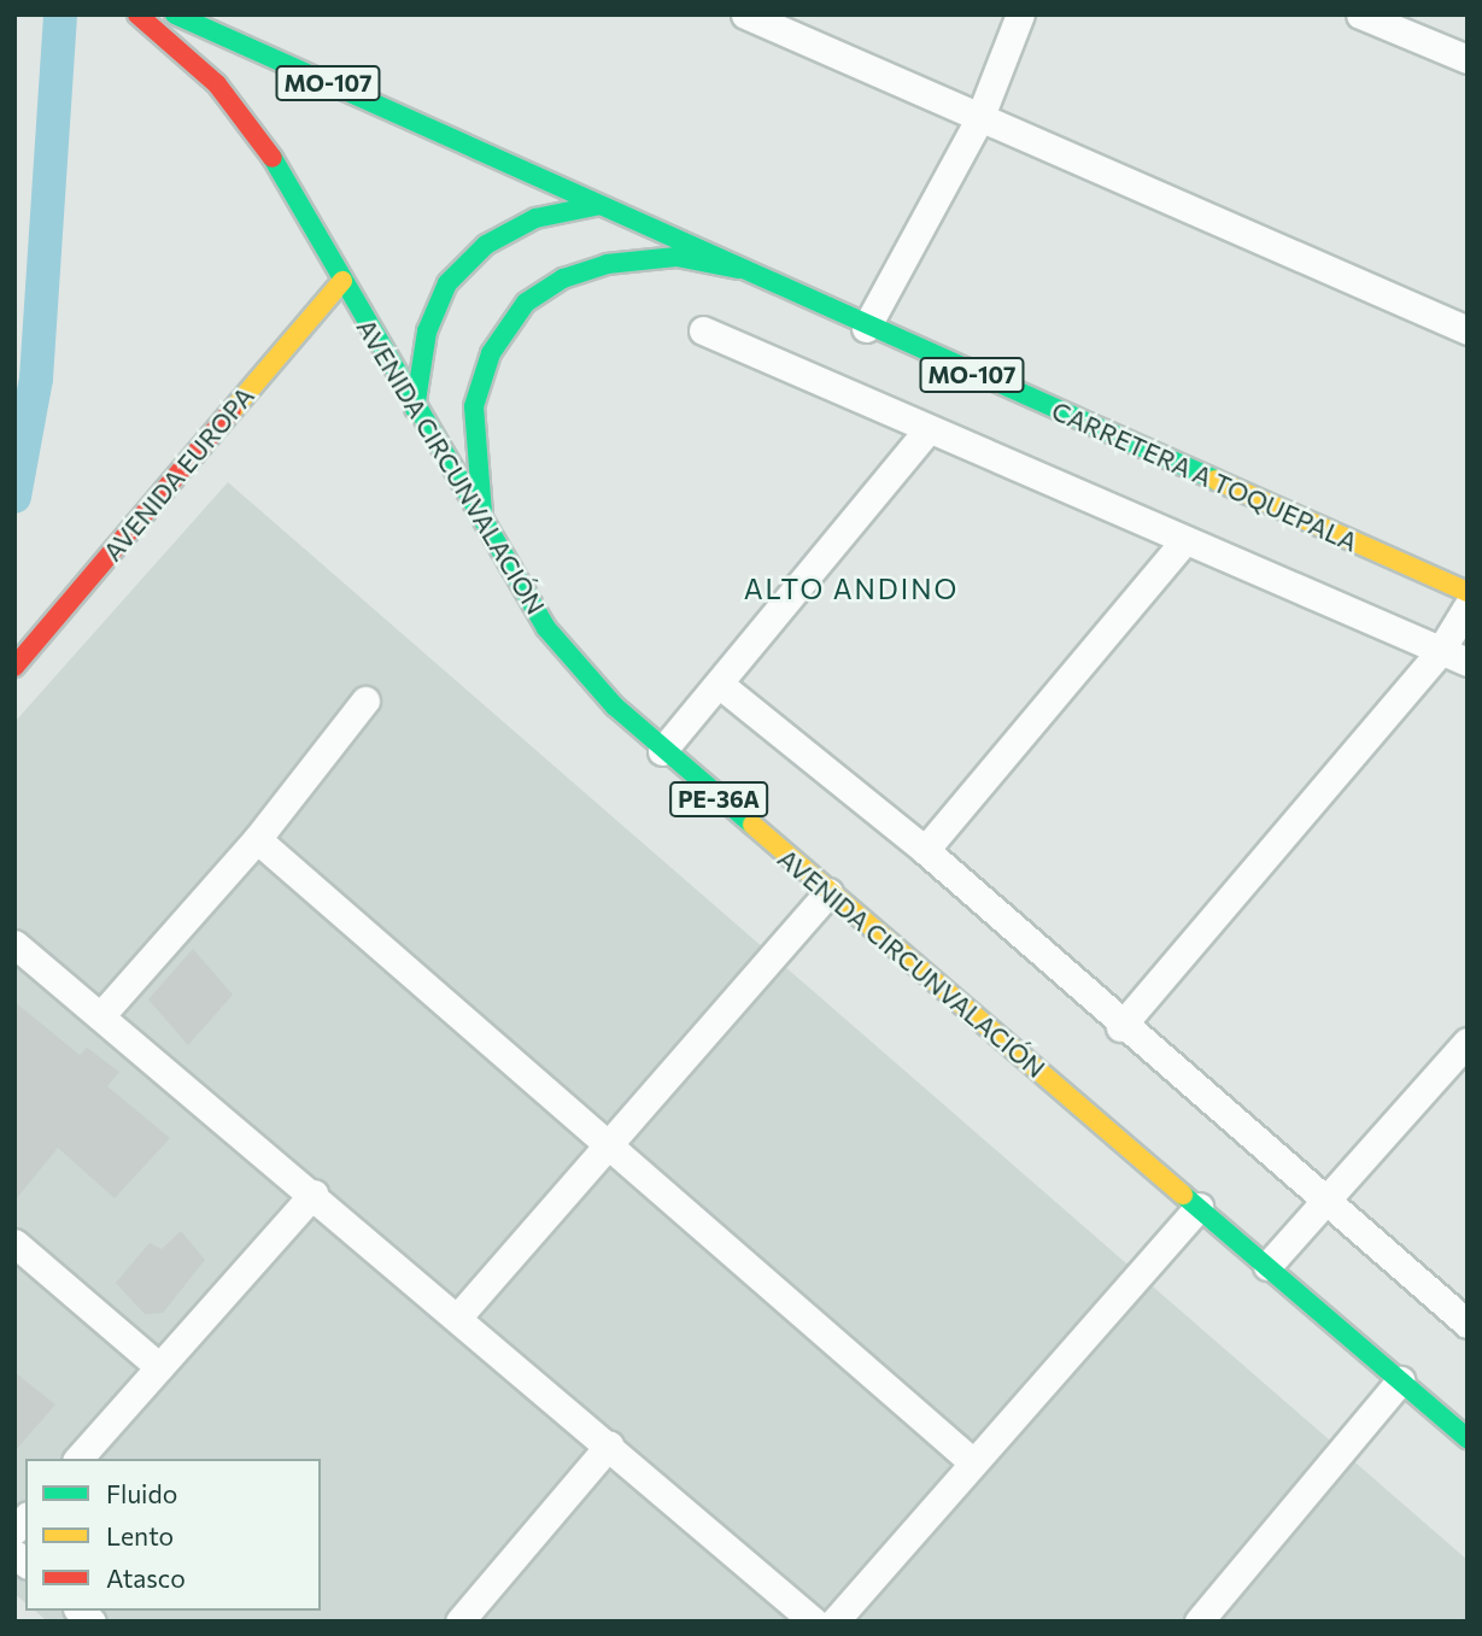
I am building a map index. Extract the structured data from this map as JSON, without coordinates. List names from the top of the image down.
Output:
{
  "streets": {
    "main road": [
      "MO-107",
      "AVENIDA CIRCUNVALACIÓN",
      "AVENIDA EUROPA",
      "CARRETERA A TOQUEPALA",
      "PE-36A"
    ]
  },
  "crossings": [
    ["MO-107", "CARRETERA A TOQUEPALA"],
    ["AVENIDA CIRCUNVALACIÓN", "AVENIDA EUROPA"]
  ],
  "districts": ["ALTO ANDINO"],
  "legend": ["Fluido", "Lento", "Atasco"]
}
